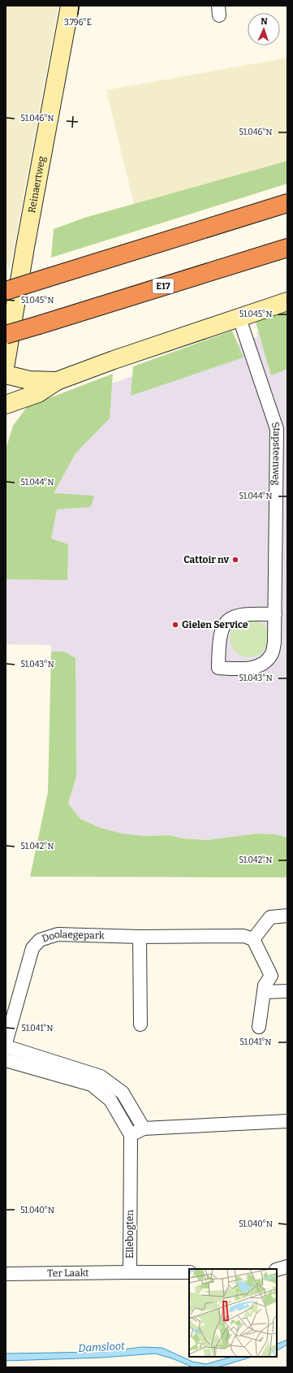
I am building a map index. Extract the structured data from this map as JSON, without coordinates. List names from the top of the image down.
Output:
{
  "streets": {
    "highway": ["E17"],
    "main road": ["Reinaertweg"],
    "street": [
      "Stapsteenweg",
      "Doolaegepark",
      "Ellebogten",
      "Ter Laakt"
    ]
  },
  "crossings": [
    ["Ellebogten", "Ter Laakt"]
  ],
  "water": ["Damsloot"],
  "places": ["Cattoir nv", "Gielen Service"],
  "north": "top",
  "coordinates": [
    "3.796°E",
    "51.046°N",
    "51.045°N",
    "51.044°N",
    "51.043°N",
    "51.042°N",
    "51.041°N",
    "51.040°N"
  ]
}
